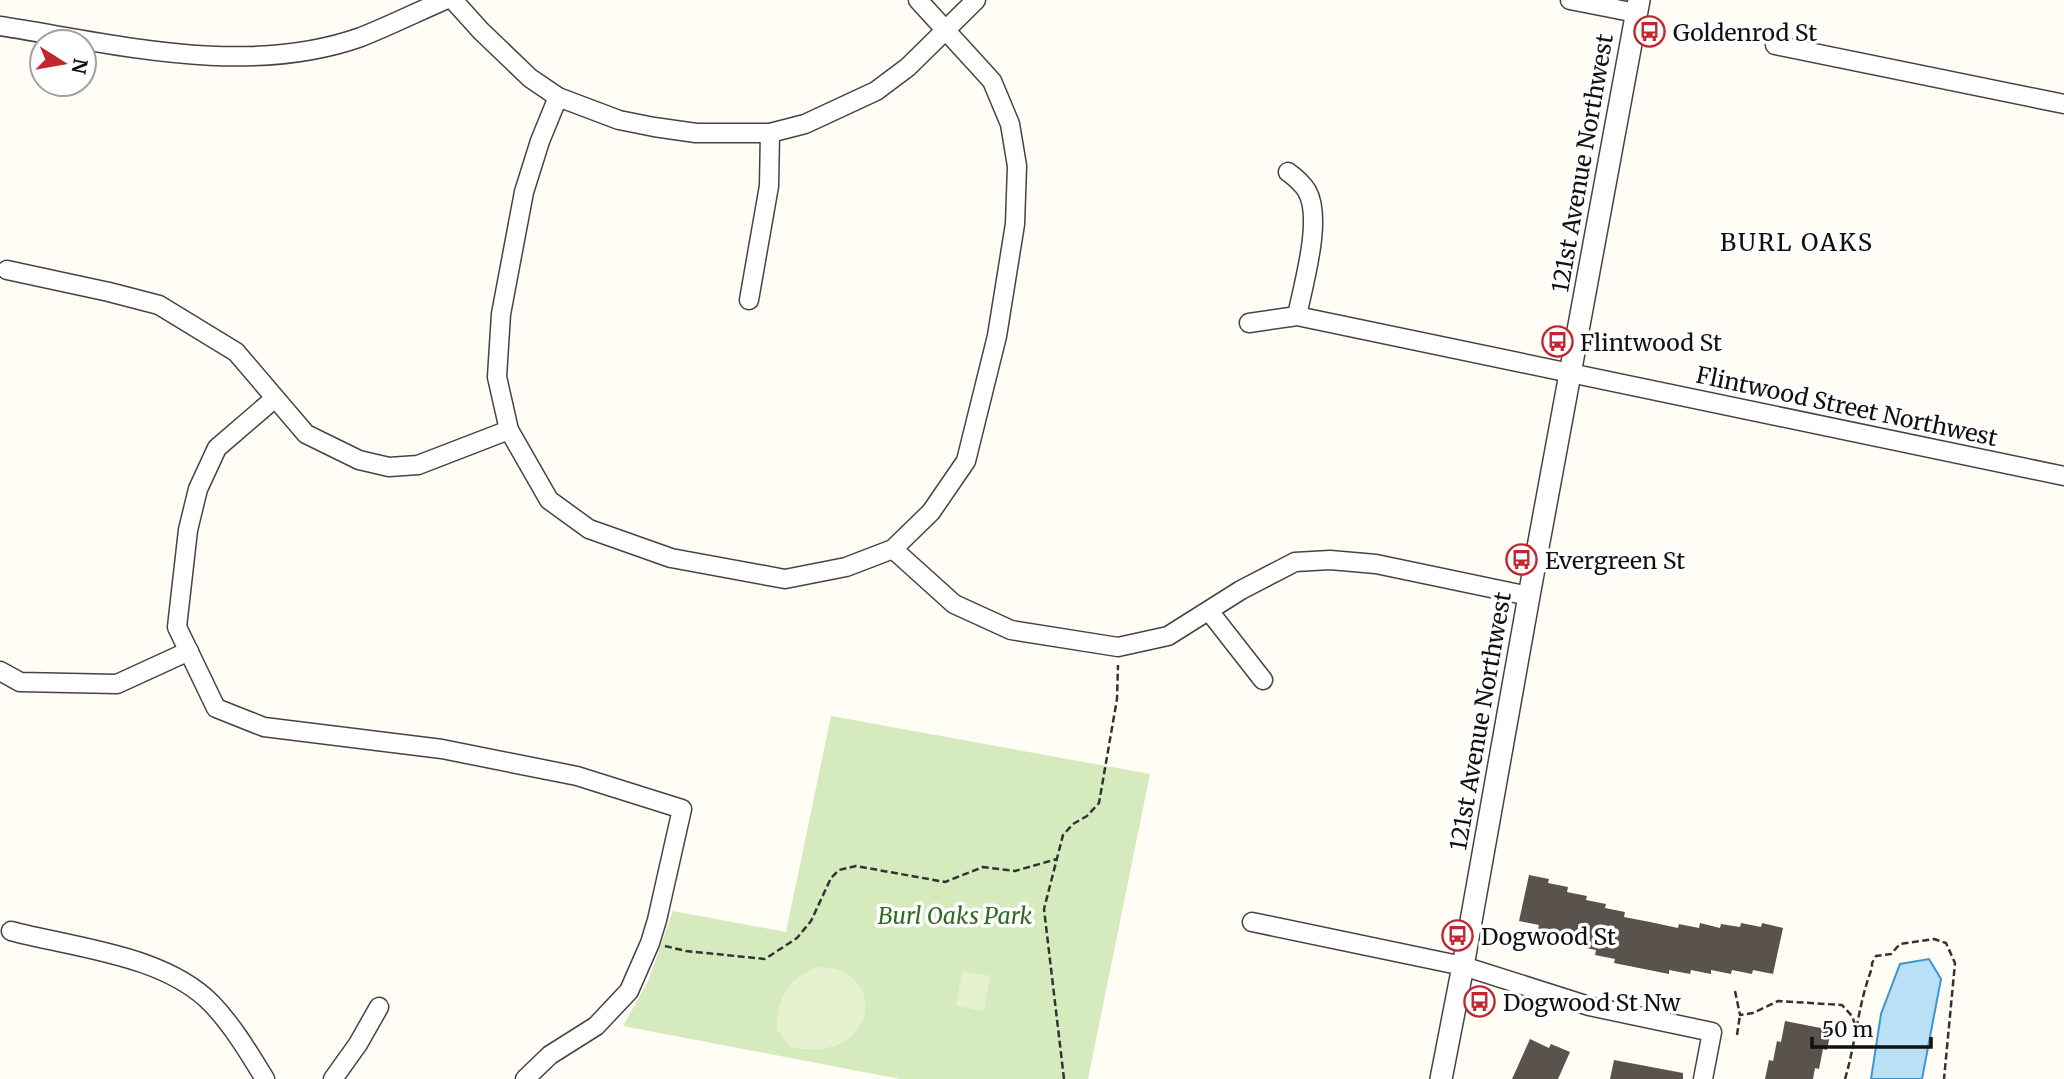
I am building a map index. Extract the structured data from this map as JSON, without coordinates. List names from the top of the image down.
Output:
{
  "streets": {
    "street": ["121st Avenue Northwest", "Flintwood Street Northwest"]
  },
  "crossings": [
    ["121st Avenue Northwest", "Flintwood Street Northwest"]
  ],
  "districts": ["BURL OAKS"],
  "parks": ["Burl Oaks Park"],
  "places": {
    "bus stop": [
      "Goldenrod St",
      "Flintwood St",
      "Evergreen St",
      "Dogwood St",
      "Dogwood St Nw"
    ]
  },
  "scale_bar": "50 m",
  "north": "right"
}
